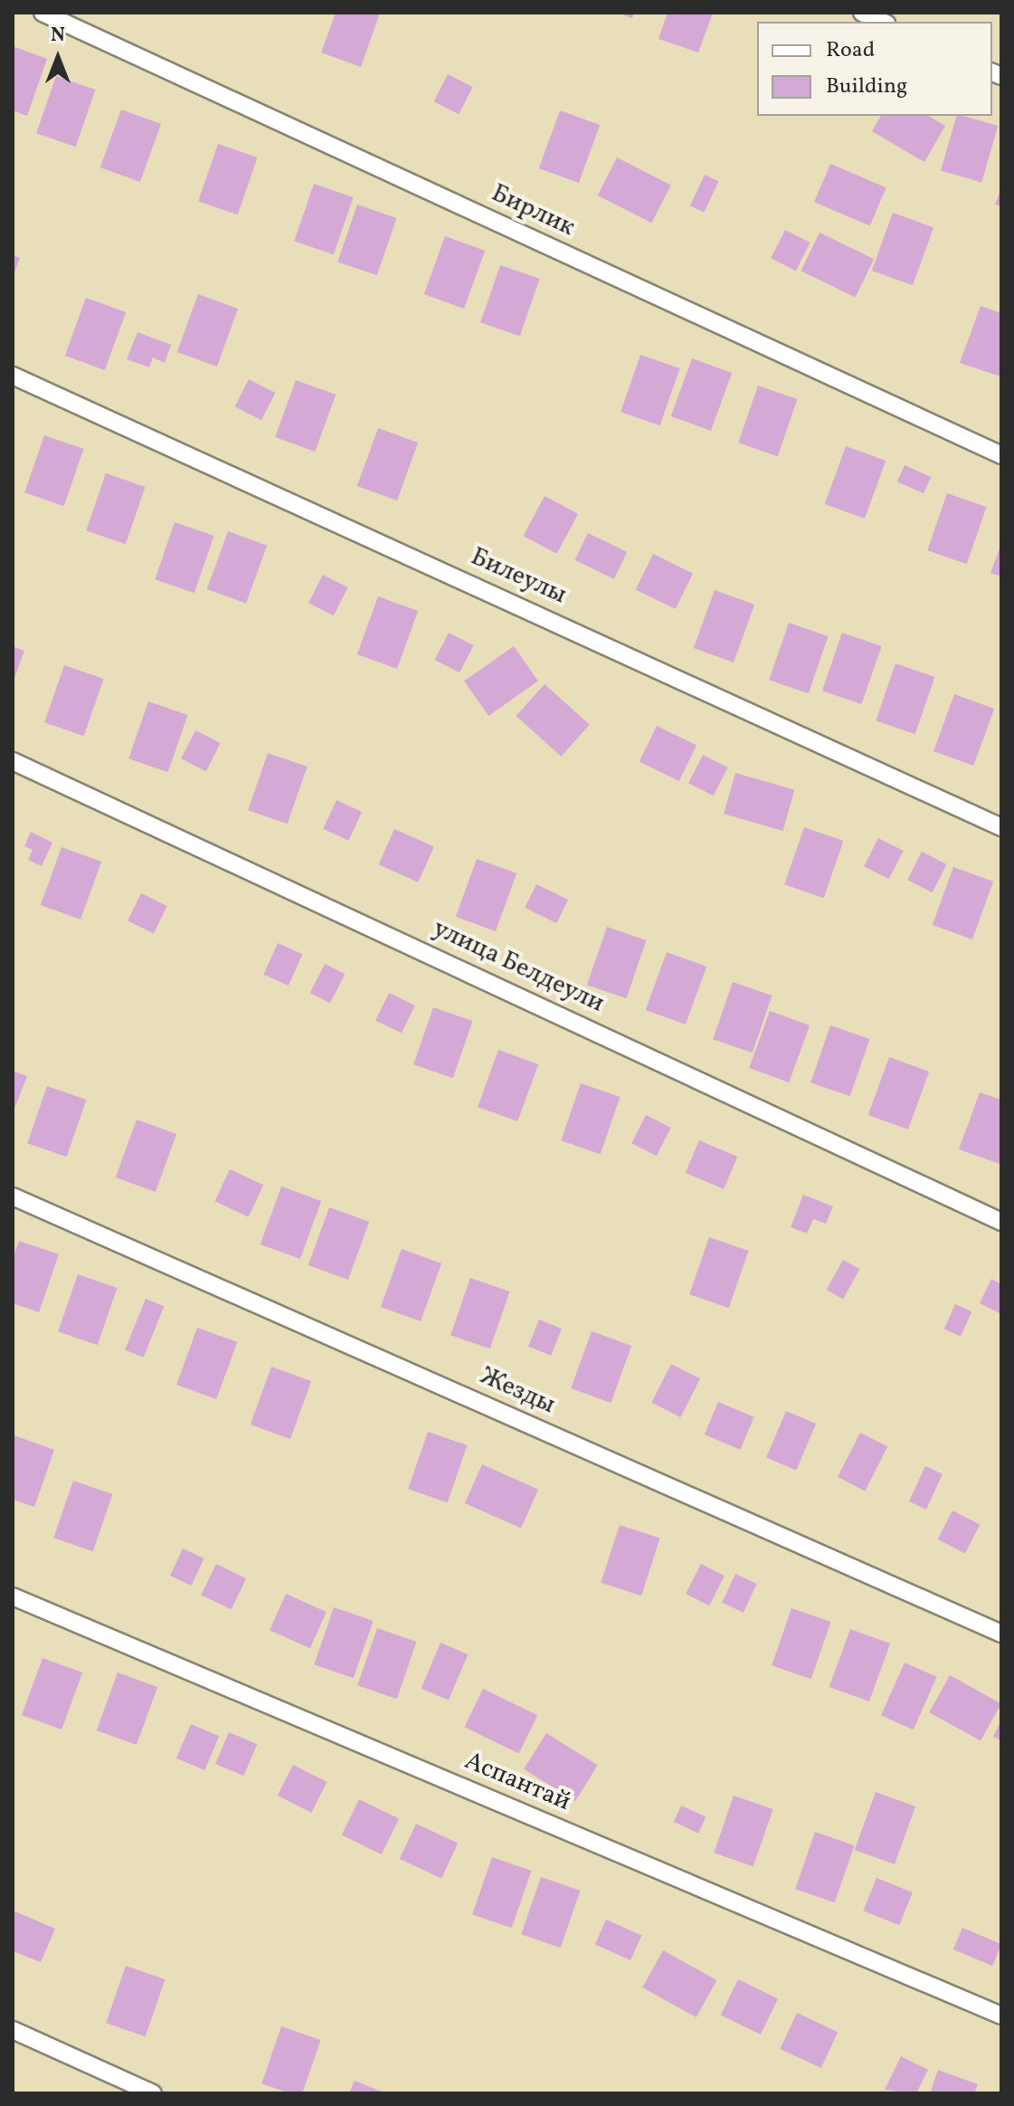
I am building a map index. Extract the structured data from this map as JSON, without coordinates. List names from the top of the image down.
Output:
{
  "streets": {
    "street": [
      "Бирлик",
      "Билеулы",
      "улица Белдеули",
      "Жезды",
      "Аспантай"
    ]
  },
  "legend": ["Road", "Building"],
  "north": "top"
}
